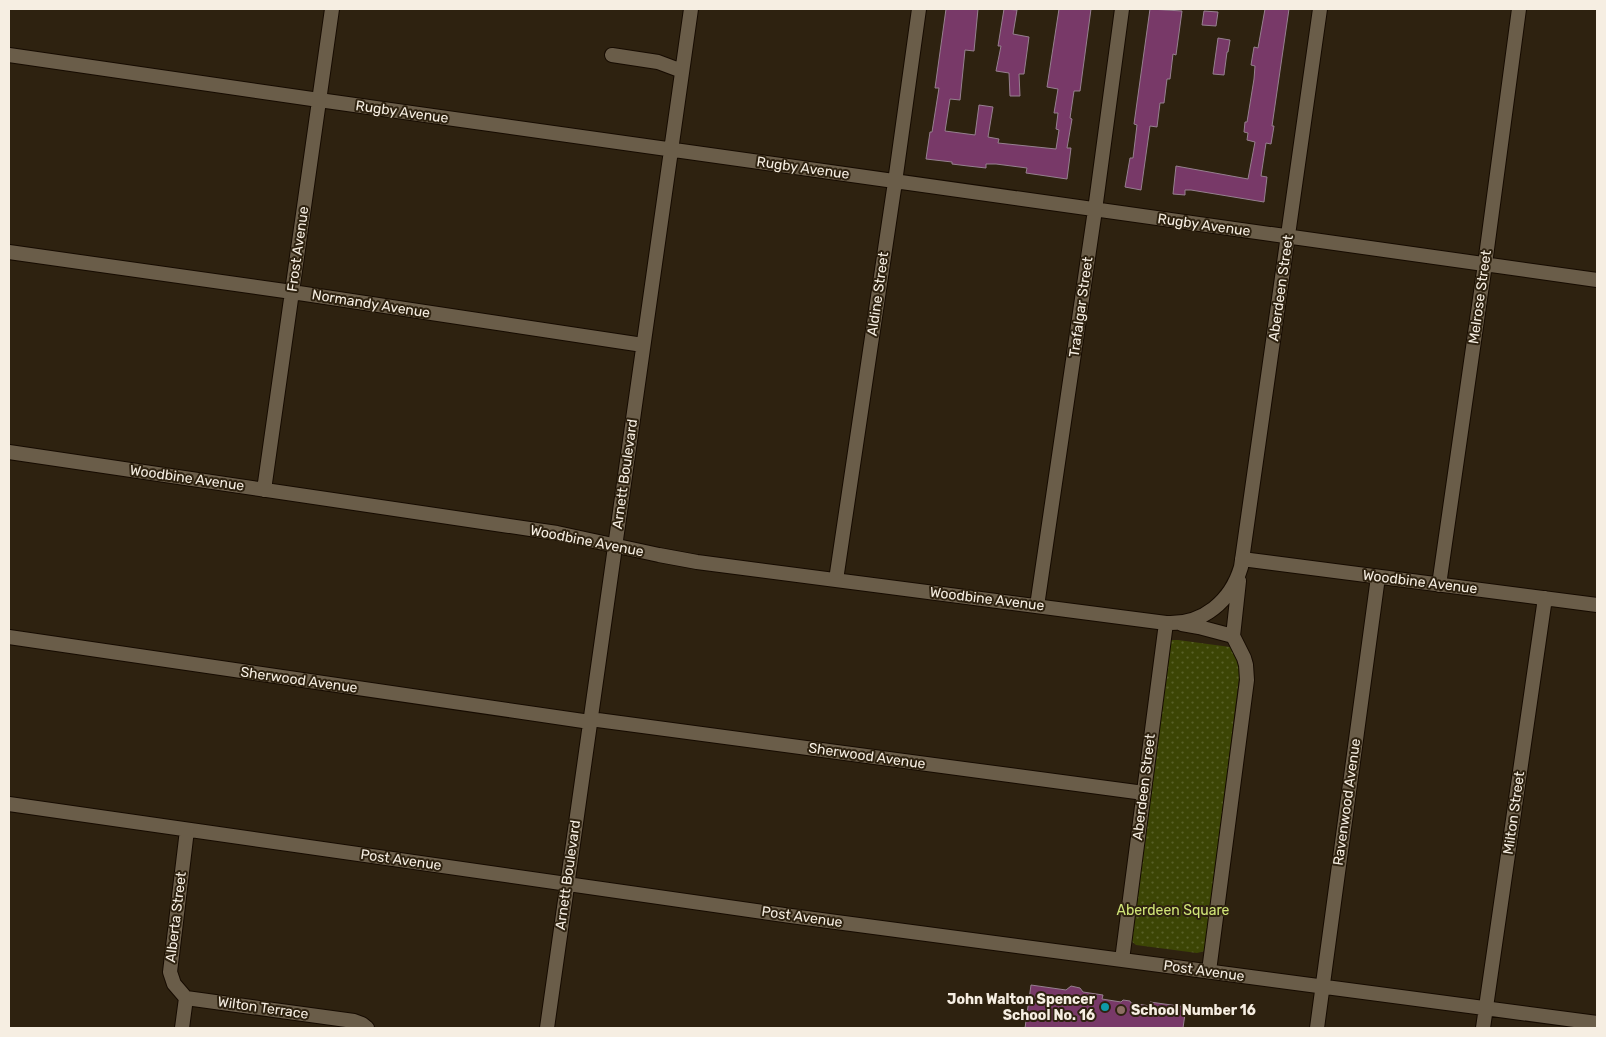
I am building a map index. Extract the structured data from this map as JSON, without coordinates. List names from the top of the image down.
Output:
{
  "streets": {
    "street": [
      "Rugby Avenue",
      "Frost Avenue",
      "Aberdeen Street",
      "Aldine Street",
      "Melrose Street",
      "Normandy Avenue",
      "Trafalgar Street",
      "Arnett Boulevard",
      "Woodbine Avenue",
      "Sherwood Avenue",
      "Ravenwood Avenue",
      "Milton Street",
      "Post Avenue",
      "Alberta Street",
      "Wilton Terrace"
    ]
  },
  "crossings": [
    ["Rugby Avenue", "Frost Avenue"],
    ["Rugby Avenue", "Aberdeen Street"],
    ["Rugby Avenue", "Aldine Street"],
    ["Rugby Avenue", "Melrose Street"],
    ["Rugby Avenue", "Trafalgar Street"],
    ["Rugby Avenue", "Arnett Boulevard"],
    ["Frost Avenue", "Normandy Avenue"],
    ["Frost Avenue", "Woodbine Avenue"],
    ["Aberdeen Street", "Woodbine Avenue"],
    ["Aberdeen Street", "Sherwood Avenue"],
    ["Aberdeen Street", "Post Avenue"],
    ["Aldine Street", "Woodbine Avenue"],
    ["Melrose Street", "Woodbine Avenue"],
    ["Normandy Avenue", "Arnett Boulevard"],
    ["Trafalgar Street", "Woodbine Avenue"],
    ["Arnett Boulevard", "Woodbine Avenue"],
    ["Arnett Boulevard", "Sherwood Avenue"],
    ["Arnett Boulevard", "Post Avenue"],
    ["Woodbine Avenue", "Ravenwood Avenue"],
    ["Woodbine Avenue", "Milton Street"],
    ["Ravenwood Avenue", "Post Avenue"],
    ["Milton Street", "Post Avenue"],
    ["Post Avenue", "Alberta Street"],
    ["Alberta Street", "Wilton Terrace"]
  ],
  "parks": ["Aberdeen Square"],
  "places": ["John Walton Spencer School No. 16", "School Number 16"]
}
